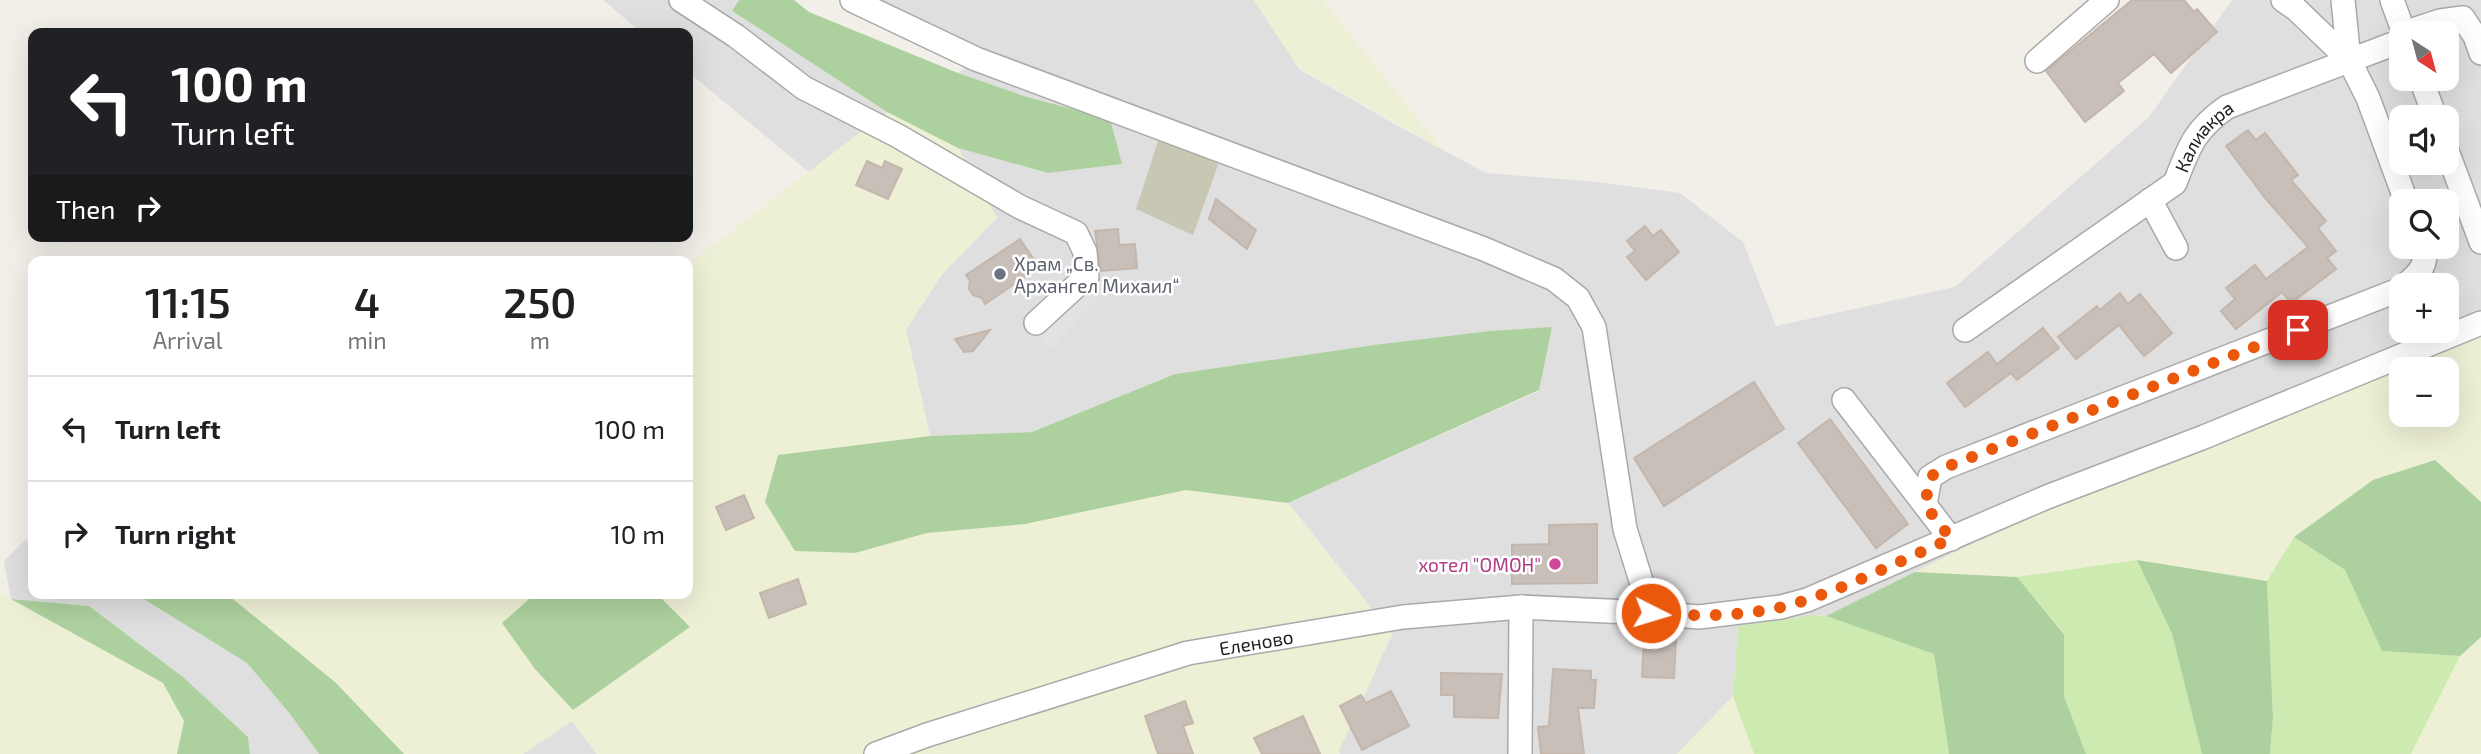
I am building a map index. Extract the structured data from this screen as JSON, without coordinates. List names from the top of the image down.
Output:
{
  "streets": {
    "street": ["Калиакра", "Еленово"]
  },
  "places": ["Храм „Св. Архангел Михаил“", "хотел \"ОМОН\""],
  "north": "bottom right",
  "page": {
    "map_buttons": ["+", "−"],
    "turn": ["100 m", "Turn left"],
    "then": "Then",
    "eta": [
      "11:15",
      "Arrival",
      "4",
      "min",
      "250",
      "m"
    ],
    "list": [
      {
        "name": "Turn left",
        "value": "100 m"
      },
      {
        "name": "Turn right",
        "value": "10 m"
      }
    ]
  }
}
